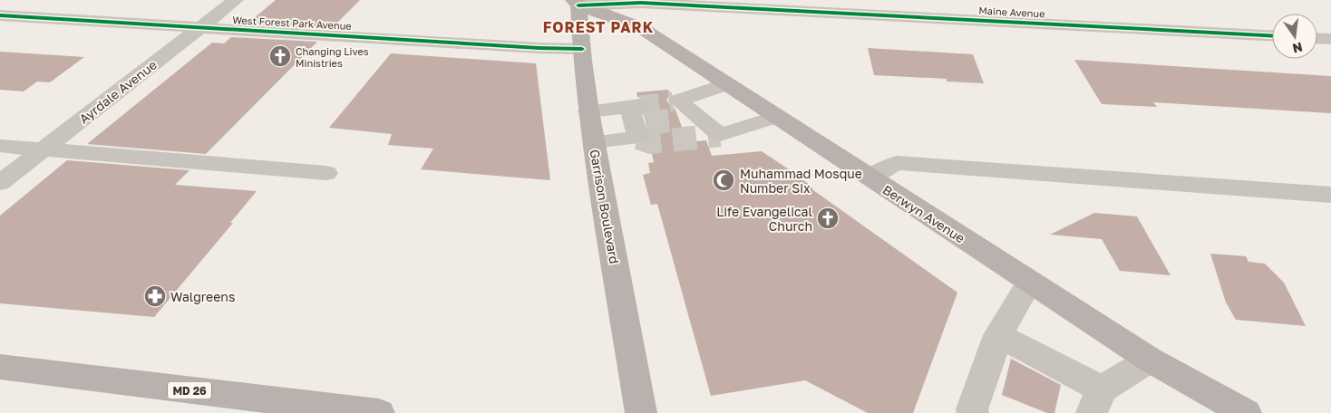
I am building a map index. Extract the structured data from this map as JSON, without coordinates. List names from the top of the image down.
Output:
{
  "streets": {
    "main road": ["Garrison Boulevard", "Berwyn Avenue", "MD 26"],
    "street": ["Maine Avenue", "West Forest Park Avenue", "Ayrdale Avenue"]
  },
  "crossings": [
    ["Maine Avenue", "Garrison Boulevard"],
    ["Maine Avenue", "Berwyn Avenue"],
    ["West Forest Park Avenue", "Ayrdale Avenue"],
    ["West Forest Park Avenue", "Garrison Boulevard"],
    ["Garrison Boulevard", "Berwyn Avenue"]
  ],
  "districts": ["FOREST PARK"],
  "places": {
    "church": ["Changing Lives Ministries", "Life Evangelical Church"],
    "mosque": ["Muhammad Mosque Number Six"],
    "pharmacy": ["Walgreens"]
  },
  "north": "bottom"
}
